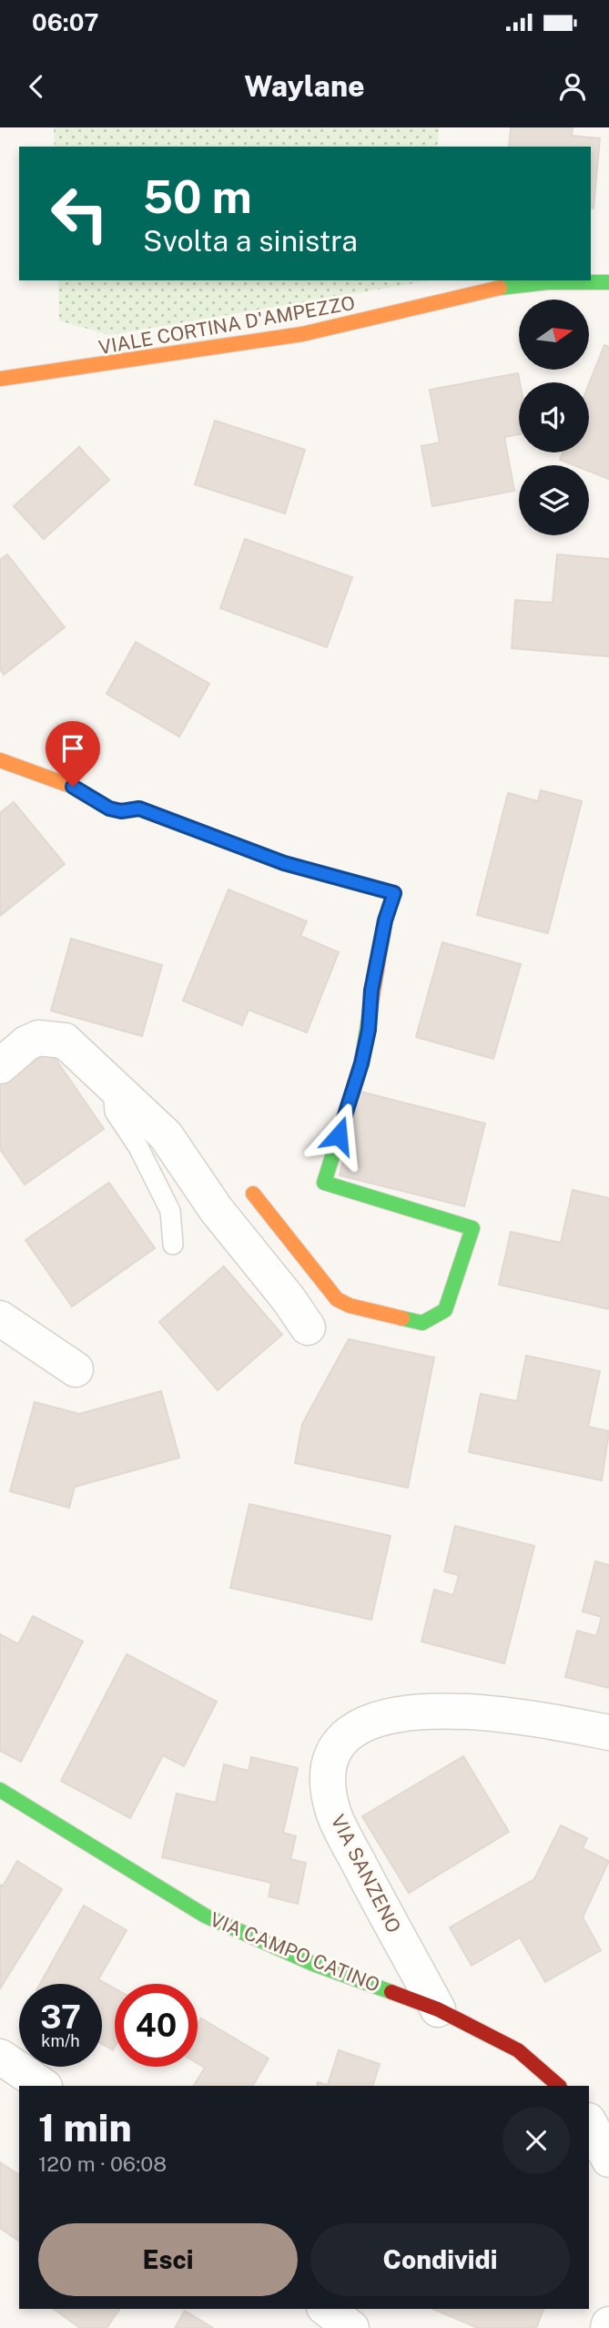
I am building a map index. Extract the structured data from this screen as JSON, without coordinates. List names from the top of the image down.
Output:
{
  "streets": {
    "street": ["VIALE CORTINA D'AMPEZZO", "VIA SANZENO", "VIA CAMPO CATINO"]
  },
  "crossings": [
    ["VIA SANZENO", "VIA CAMPO CATINO"]
  ],
  "north": "right",
  "page": {
    "status": "06:07",
    "header": "Waylane",
    "turn": ["50 m", "Svolta a sinistra"],
    "speed": "37 km/h",
    "limit": "40",
    "heading": ["1 min", "120 m · 06:08"],
    "buttons": ["Esci", "Condividi"]
  }
}
